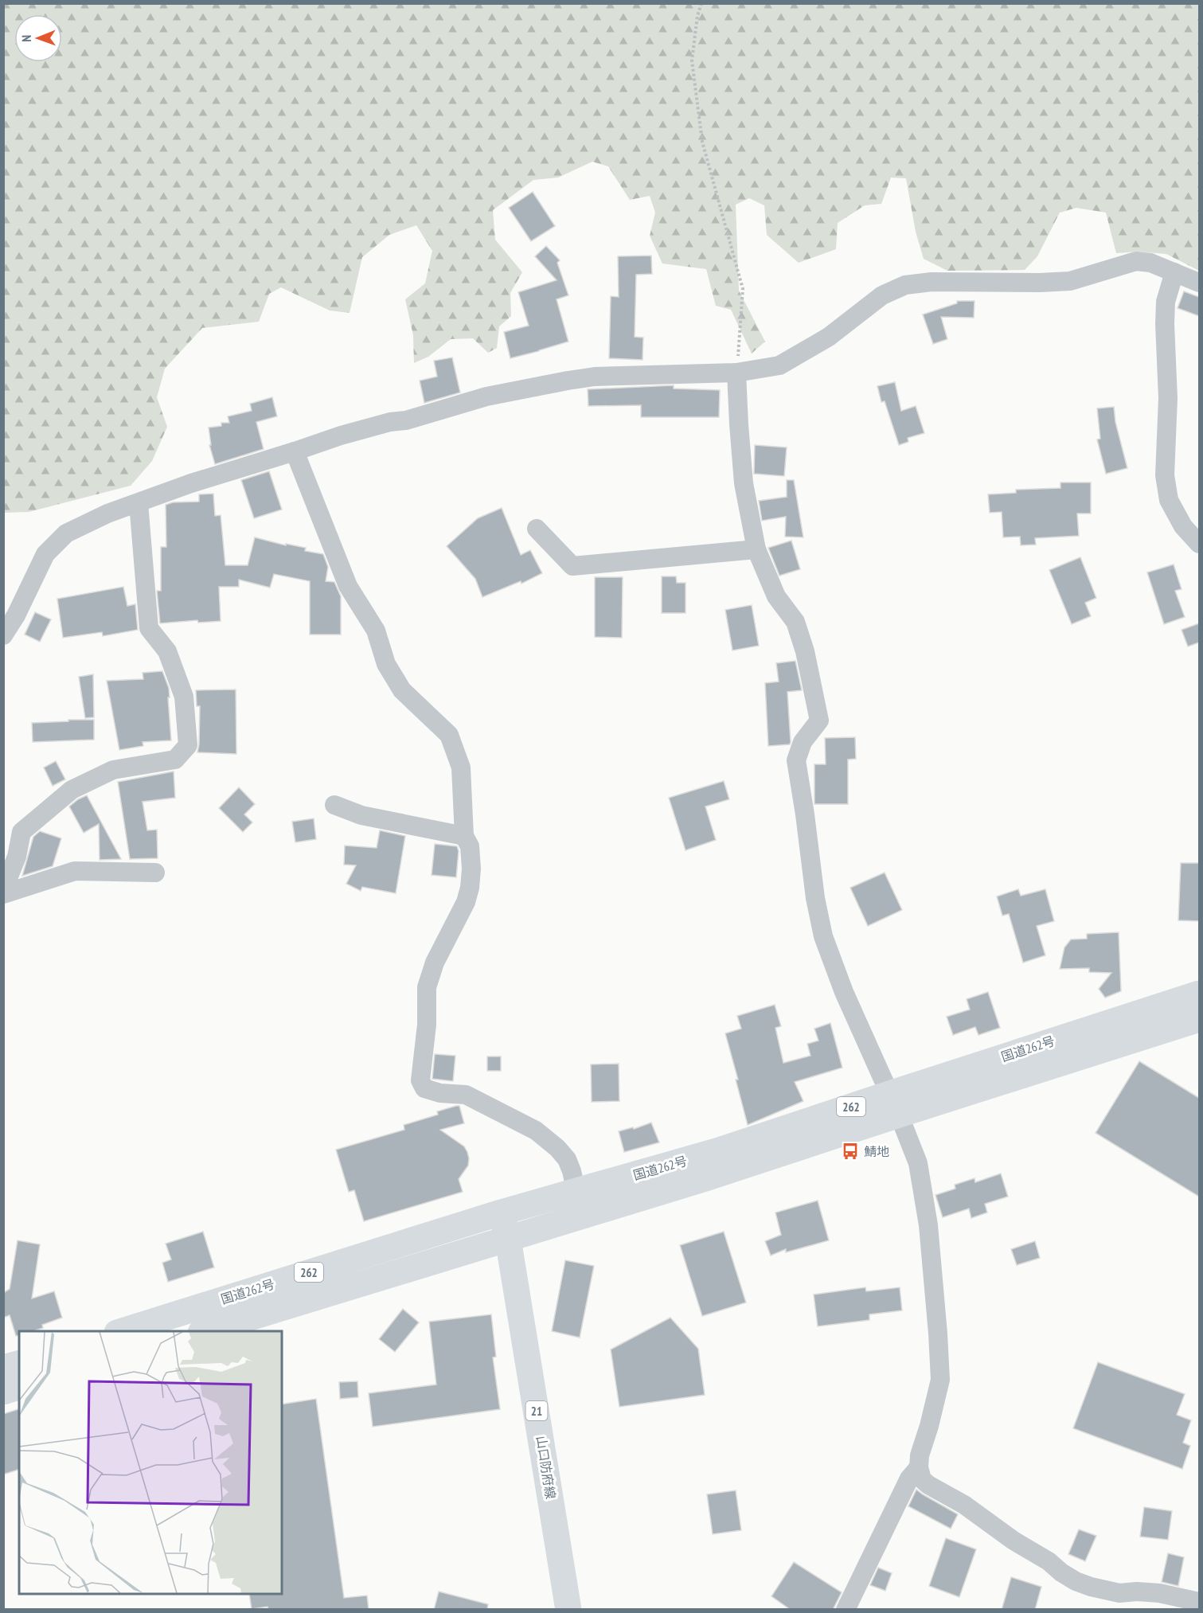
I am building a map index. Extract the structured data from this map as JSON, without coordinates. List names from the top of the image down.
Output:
{
  "streets": {
    "main road": [
      "国道262号",
      "262",
      "21",
      "山口防府線"
    ]
  },
  "crossings": [
    ["国道262号", "山口防府線"]
  ],
  "places": {
    "bus stop": ["鯖地"]
  },
  "north": "left"
}
